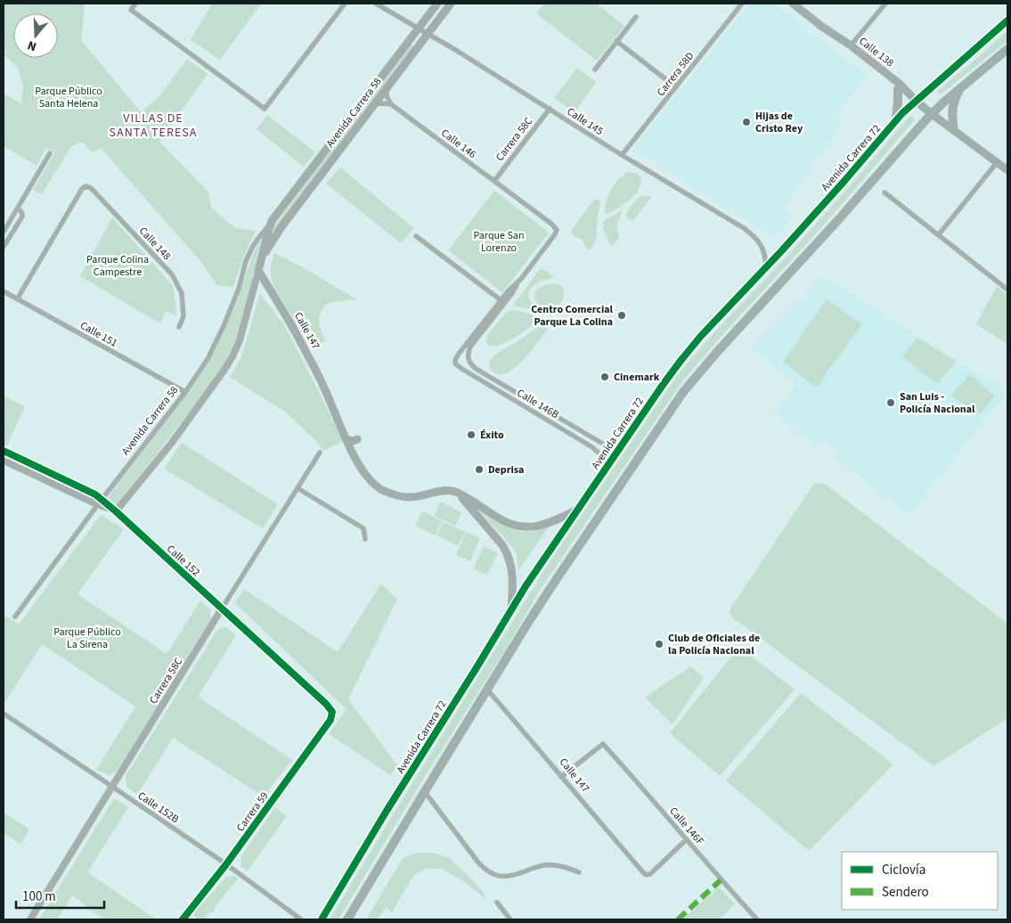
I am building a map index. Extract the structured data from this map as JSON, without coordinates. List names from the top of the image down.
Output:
{
  "streets": {
    "highway": ["Avenida Carrera 72"],
    "main road": ["Calle 138", "Avenida Carrera 58", "Calle 147"],
    "street": [
      "Carrera 58D",
      "Calle 145",
      "Carrera 58C",
      "Calle 146",
      "Calle 148",
      "Calle 151",
      "Calle 146B",
      "Calle 152",
      "Calle 152B",
      "Carrera 59",
      "Calle 146F"
    ]
  },
  "crossings": [
    ["Calle 138", "Avenida Carrera 72"],
    ["Carrera 58D", "Calle 145"],
    ["Avenida Carrera 58", "Calle 145"],
    ["Avenida Carrera 58", "Calle 147"],
    ["Avenida Carrera 58", "Calle 151"],
    ["Avenida Carrera 58", "Calle 152"],
    ["Calle 145", "Carrera 58C"],
    ["Calle 145", "Avenida Carrera 72"],
    ["Carrera 58C", "Calle 146"],
    ["Carrera 58C", "Calle 152"],
    ["Carrera 58C", "Calle 152B"],
    ["Calle 146", "Calle 146B"],
    ["Avenida Carrera 72", "Calle 147"],
    ["Avenida Carrera 72", "Calle 146B"],
    ["Calle 148", "Calle 151"],
    ["Calle 147", "Calle 146F"],
    ["Calle 152", "Carrera 59"],
    ["Calle 152B", "Carrera 59"]
  ],
  "districts": ["VILLAS DE SANTA TERESA"],
  "parks": [
    "Parque Público Santa Helena",
    "Parque San Lorenzo",
    "Parque Colina Campestre",
    "Parque Público La Sirena"
  ],
  "places": [
    "Hijas de Cristo Rey",
    "Centro Comercial Parque La Colina",
    "Cinemark",
    "San Luis - Policía Nacional",
    "Éxito",
    "Deprisa",
    "Club de Oficiales de la Policía Nacional"
  ],
  "legend": ["Ciclovía", "Sendero"],
  "scale_bar": "100 m",
  "north": "bottom"
}
